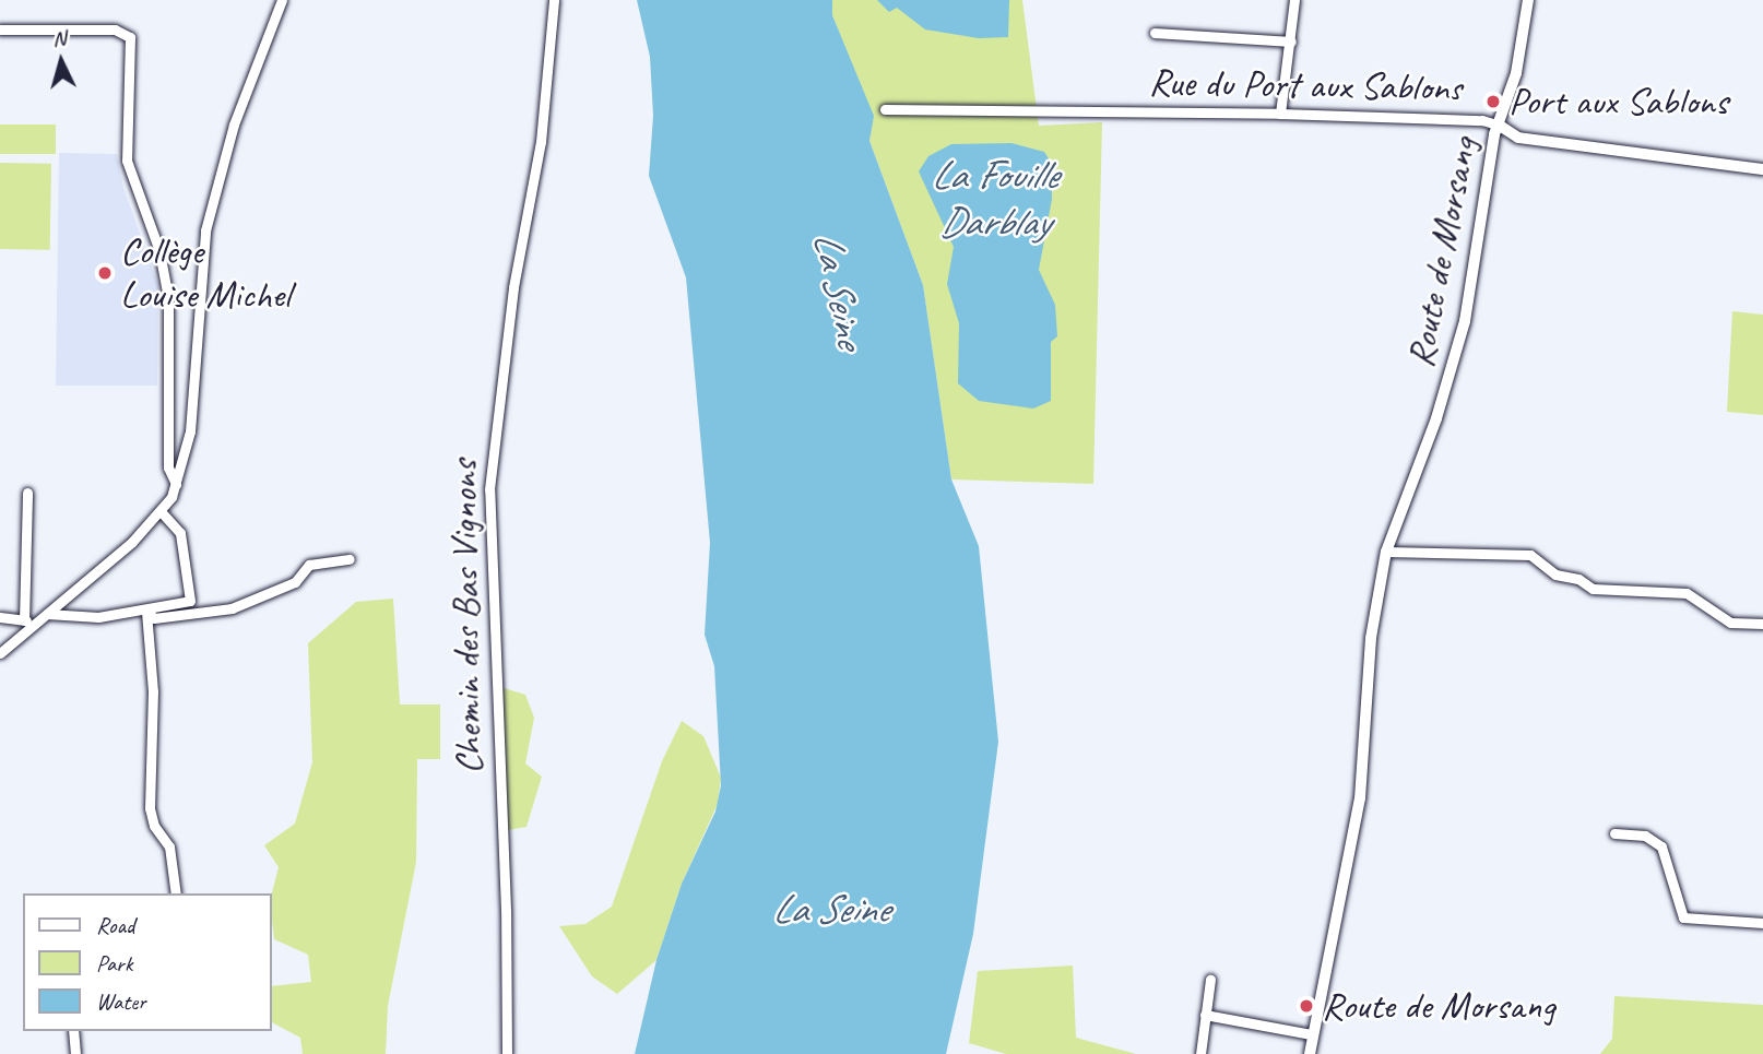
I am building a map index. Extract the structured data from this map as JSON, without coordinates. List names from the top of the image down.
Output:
{
  "streets": {
    "street": ["Rue du Port aux Sablons", "Route de Morsang", "Chemin des Bas Vignons"]
  },
  "crossings": [
    ["Rue du Port aux Sablons", "Route de Morsang"]
  ],
  "water": ["La Fouille Darblay", "La Seine"],
  "places": ["Port aux Sablons", "Collège Louise Michel", "Route de Morsang"],
  "legend": ["Road", "Park", "Water"],
  "north": "top"
}
